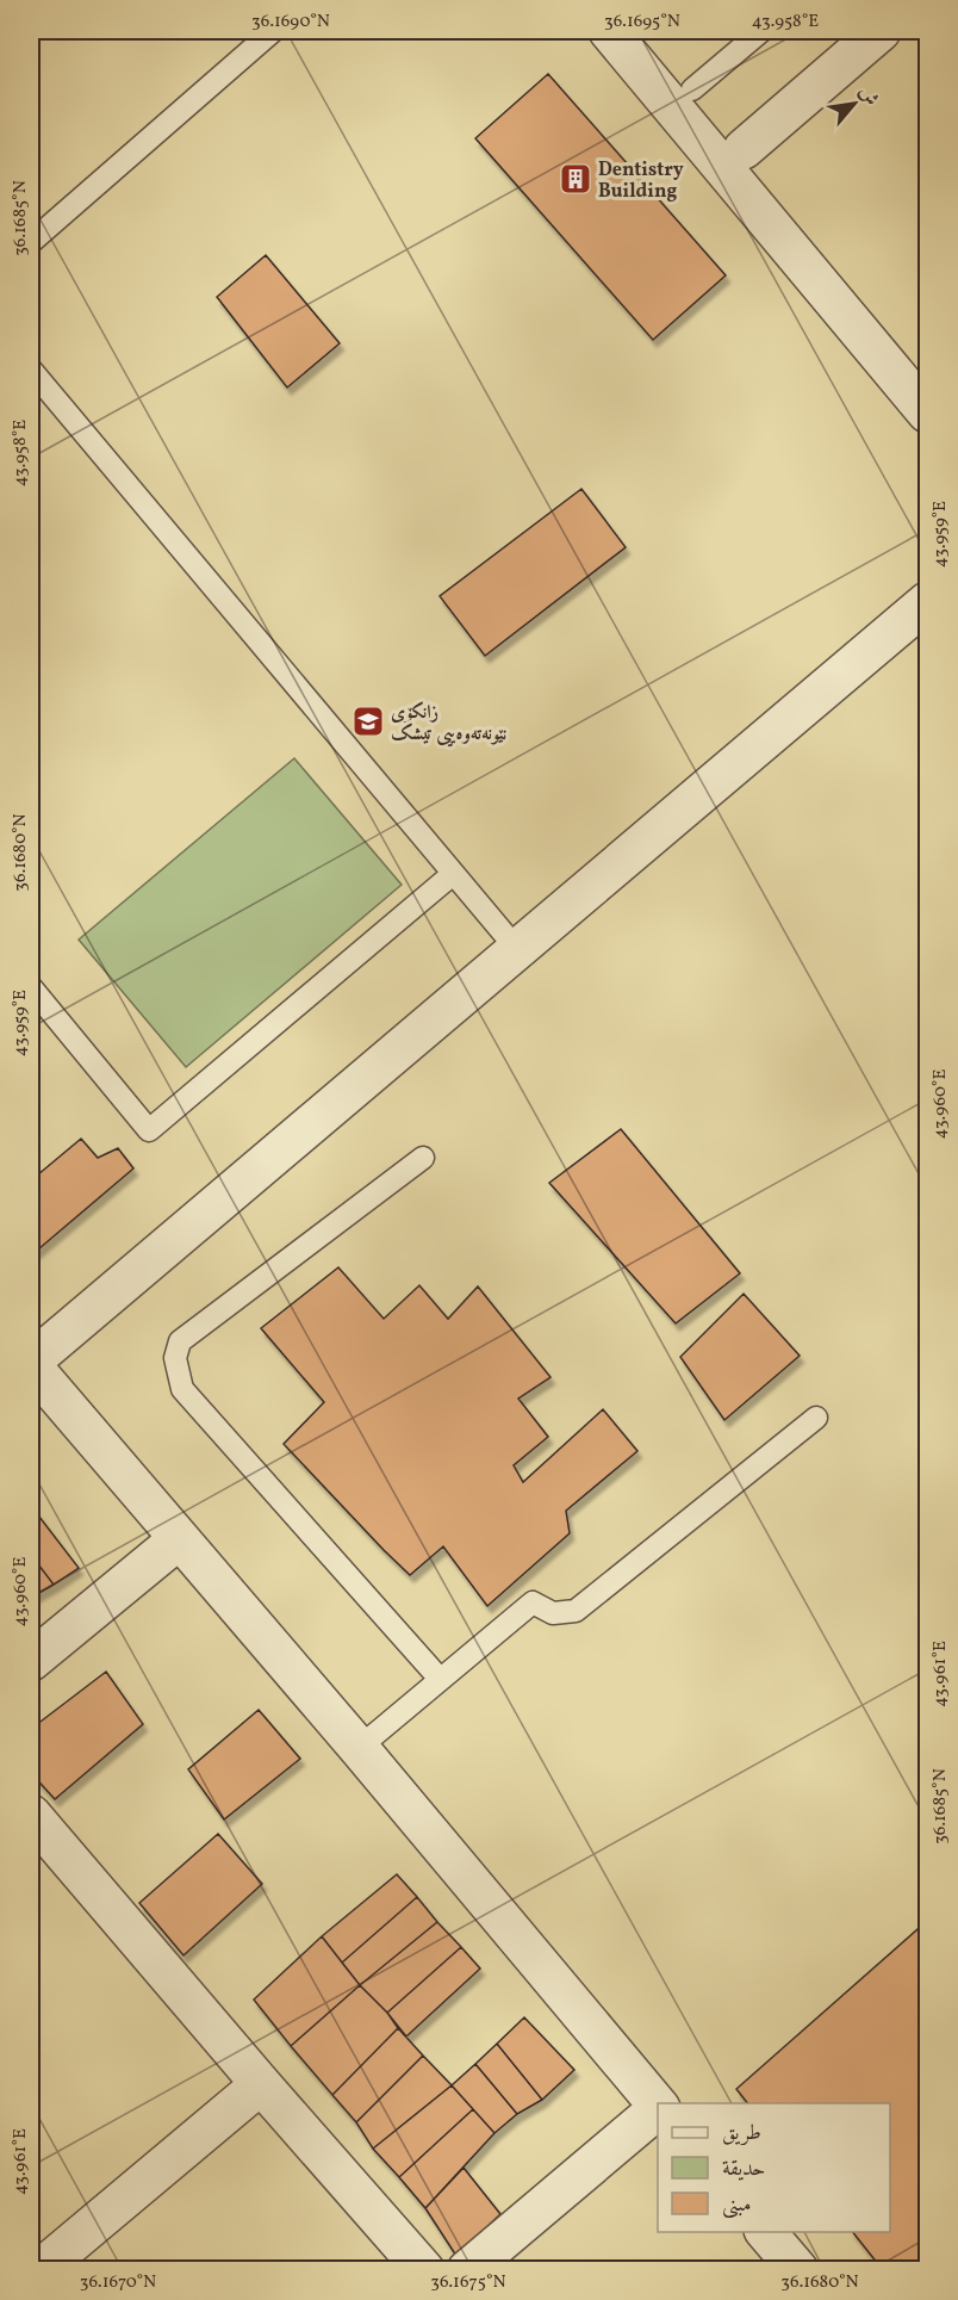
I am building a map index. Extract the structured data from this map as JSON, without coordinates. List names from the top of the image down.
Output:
{
  "places": {
    "building": ["Dentistry Building"],
    "school or university": ["زانکۆی نێونەتەوەییی تیشک"]
  },
  "legend": ["طريق", "حديقة", "مبنى"],
  "north": "top right",
  "coordinates": [
    "36.1690°N",
    "36.1695°N",
    "43.958°E",
    "36.1685°N",
    "43.959°E",
    "36.1680°N",
    "43.960°E",
    "43.961°E",
    "36.1670°N",
    "36.1675°N"
  ]
}
